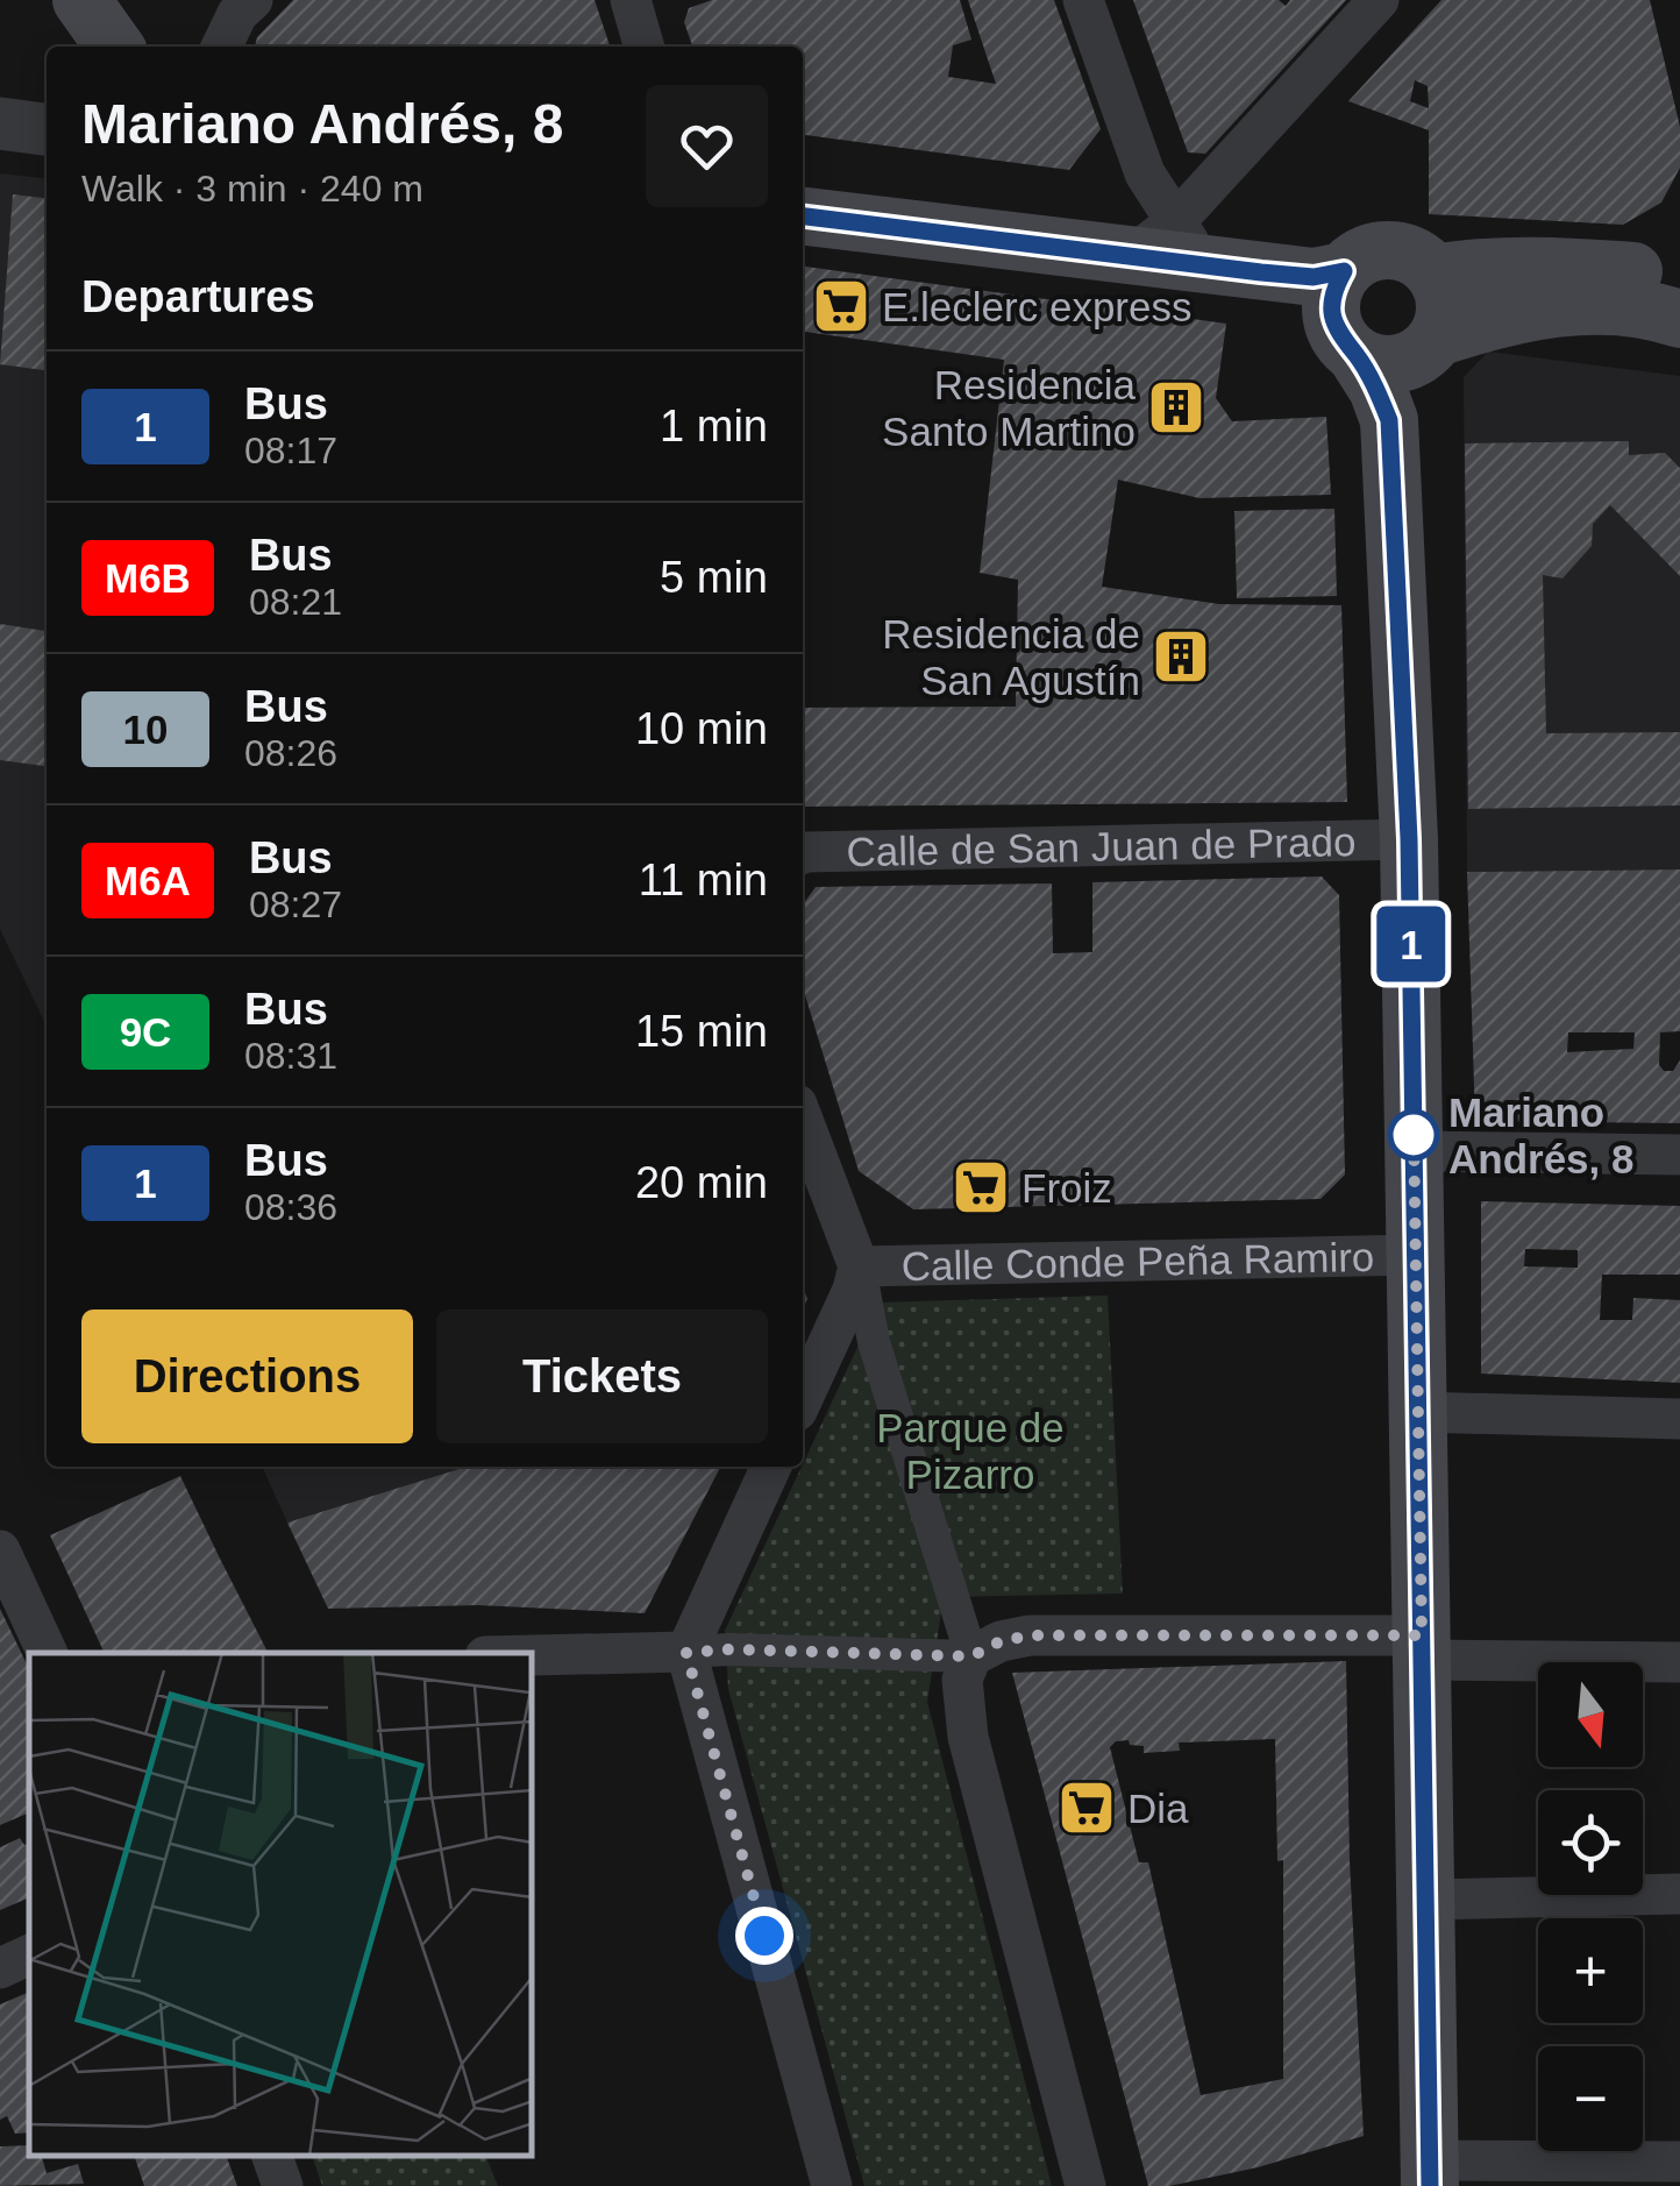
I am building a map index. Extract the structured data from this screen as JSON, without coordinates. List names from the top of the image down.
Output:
{
  "streets": {
    "street": ["Calle de San Juan de Prado", "Calle Conde Peña Ramiro"]
  },
  "parks": ["Parque de Pizarro"],
  "places": {
    "supermarket": ["E.leclerc express", "Froiz", "Dia"],
    "building": ["Residencia Santo Martino", "Residencia de San Agustín"],
    "other": ["Mariano Andrés, 8"]
  },
  "lines": ["bus line 1"],
  "north": "bottom",
  "page": {
    "on_map": "1",
    "heading": [
      ["Mariano Andrés, 8", "Walk · 3 min · 240 m"],
      "Departures"
    ],
    "list": [
      {
        "mark": "1",
        "name": "Bus",
        "note": "08:17",
        "value": "1 min"
      },
      {
        "mark": "M6B",
        "name": "Bus",
        "note": "08:21",
        "value": "5 min"
      },
      {
        "mark": "10",
        "name": "Bus",
        "note": "08:26",
        "value": "10 min"
      },
      {
        "mark": "M6A",
        "name": "Bus",
        "note": "08:27",
        "value": "11 min"
      },
      {
        "mark": "9C",
        "name": "Bus",
        "note": "08:31",
        "value": "15 min"
      },
      {
        "mark": "1",
        "name": "Bus",
        "note": "08:36",
        "value": "20 min"
      }
    ],
    "buttons": ["Directions", "Tickets"],
    "map_buttons": ["+", "−"]
  }
}
